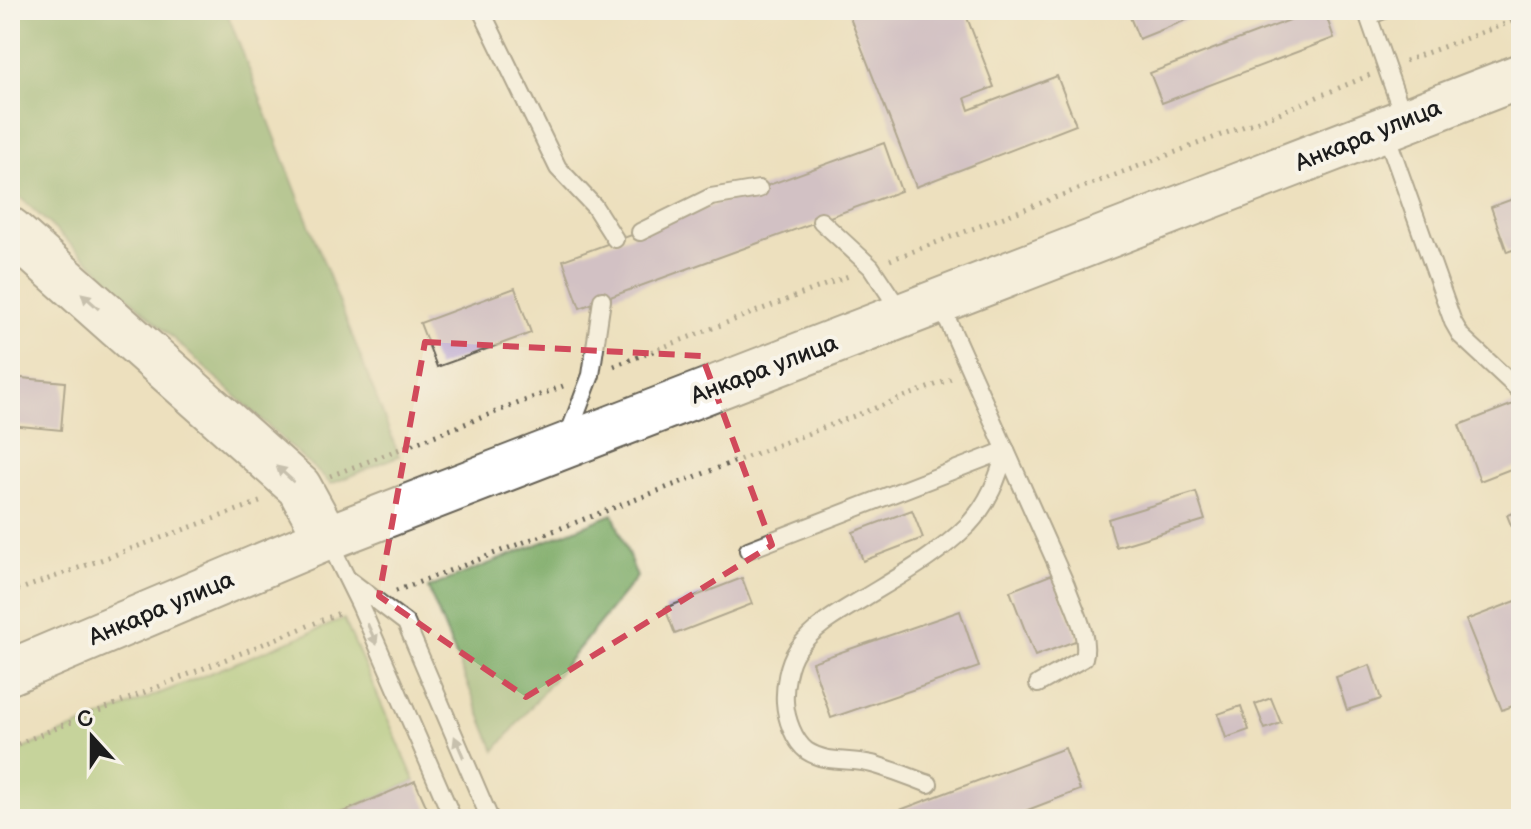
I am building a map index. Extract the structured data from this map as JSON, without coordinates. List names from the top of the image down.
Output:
{
  "streets": {
    "main road": ["Анкара улица"]
  },
  "north": "top"
}
